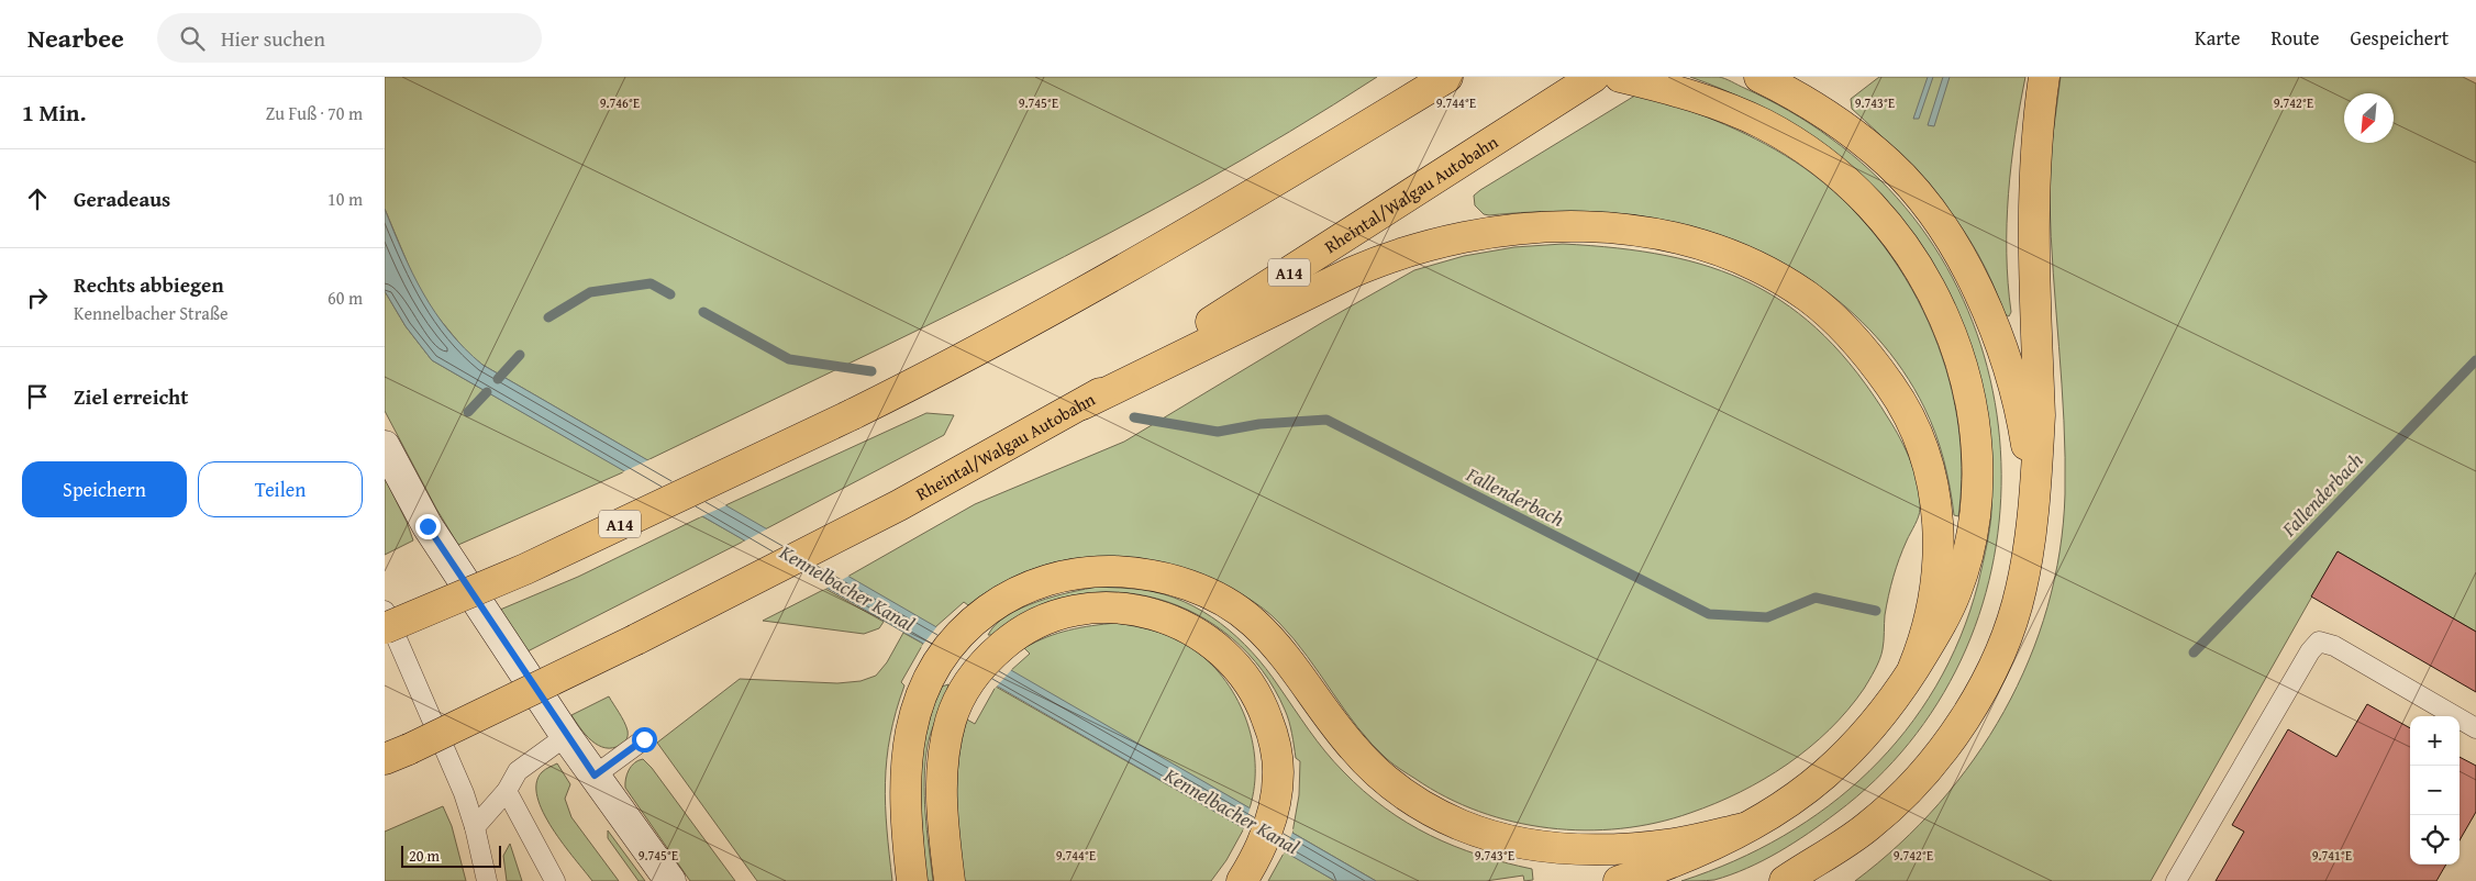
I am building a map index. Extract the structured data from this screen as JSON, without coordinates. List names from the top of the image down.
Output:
{
  "streets": {
    "highway": ["Rheintal/Walgau Autobahn", "A14"]
  },
  "water": ["Fallenderbach", "Kennelbacher Kanal"],
  "scale_bar": "20 m",
  "north": "bottom left",
  "page": {
    "header": "Nearbee",
    "search": "Hier suchen",
    "nav": ["Karte", "Route", "Gespeichert"],
    "heading": ["1 Min.", "Zu Fuß · 70 m"],
    "list": [
      ["Geradeaus", "10 m"],
      ["Rechts abbiegen", "Kennelbacher Straße", "60 m"],
      "Ziel erreicht"
    ],
    "buttons": ["Speichern", "Teilen"],
    "map_buttons": ["+", "−"],
    "scale": "20 m"
  },
  "coordinates": [
    "9.744°E",
    "9.746°E",
    "9.745°E",
    "9.743°E",
    "9.742°E",
    "9.741°E"
  ]
}
